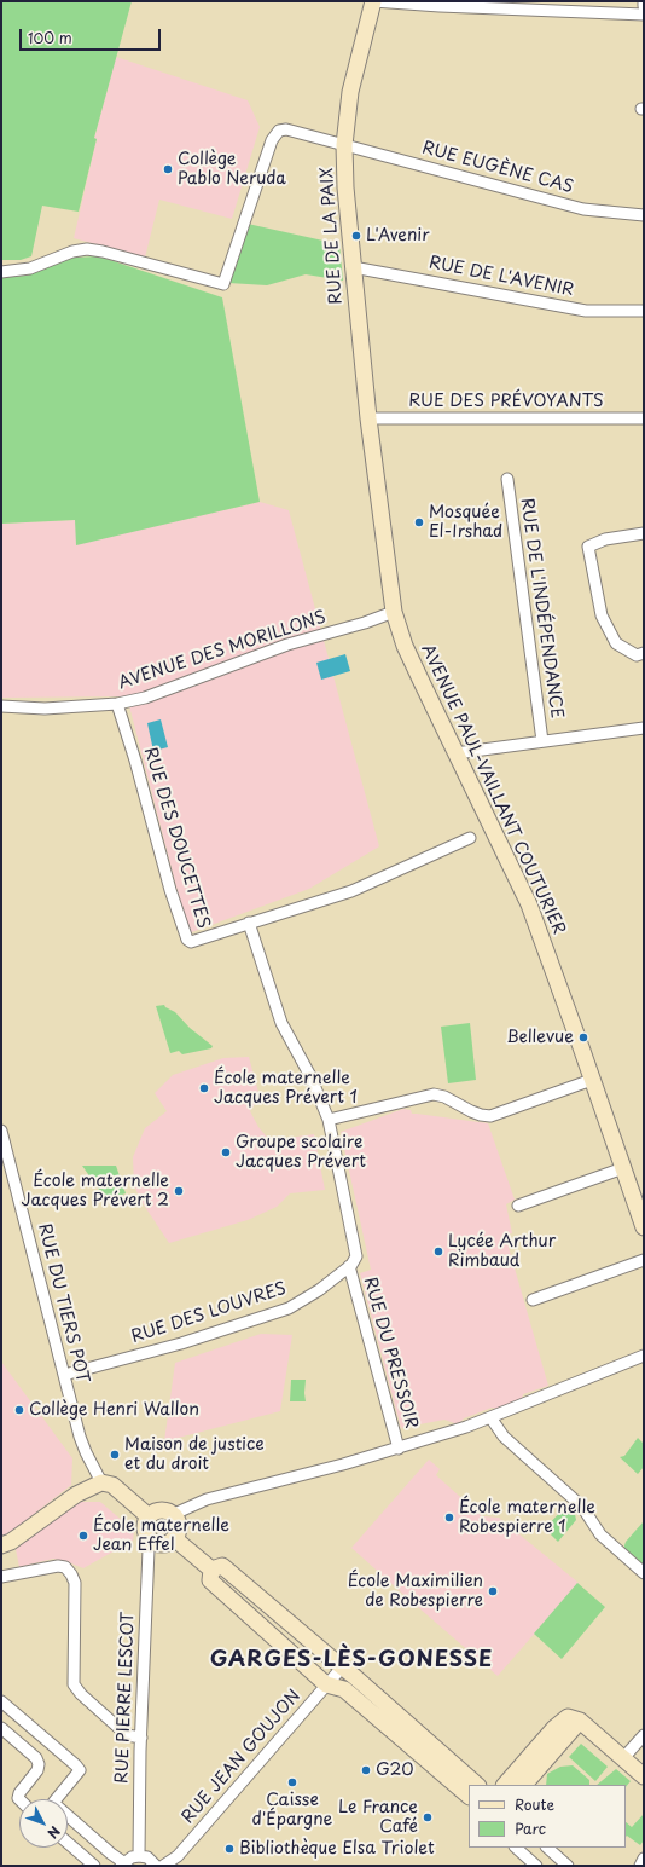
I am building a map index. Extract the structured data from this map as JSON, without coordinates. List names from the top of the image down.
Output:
{
  "streets": {
    "street": [
      "RUE EUGÈNE CAS",
      "RUE DE LA PAIX",
      "RUE DE L'AVENIR",
      "RUE DES PRÉVOYANTS",
      "RUE DE L'INDÉPENDANCE",
      "AVENUE DES MORILLONS",
      "AVENUE PAUL-VAILLANT COUTURIER",
      "RUE DES DOUCETTES",
      "RUE DU TIERS POT",
      "RUE DES LOUVRES",
      "RUE DU PRESSOIR",
      "RUE PIERRE LESCOT",
      "RUE JEAN GOUJON"
    ]
  },
  "crossings": [
    ["RUE EUGÈNE CAS", "RUE DE LA PAIX"],
    ["RUE DE LA PAIX", "RUE DE L'AVENIR"],
    ["RUE DE LA PAIX", "RUE DES PRÉVOYANTS"],
    ["RUE DE LA PAIX", "AVENUE PAUL-VAILLANT COUTURIER"],
    ["AVENUE DES MORILLONS", "AVENUE PAUL-VAILLANT COUTURIER"],
    ["AVENUE DES MORILLONS", "RUE DES DOUCETTES"],
    ["RUE DU TIERS POT", "RUE DES LOUVRES"],
    ["RUE DES LOUVRES", "RUE DU PRESSOIR"]
  ],
  "districts": ["GARGES-LÈS-GONESSE"],
  "places": [
    "Collège Pablo Neruda",
    "L'Avenir",
    "Mosquée El-Irshad",
    "Bellevue",
    "École maternelle Jacques Prévert 1",
    "Groupe scolaire Jacques Prévert",
    "École maternelle Jacques Prévert 2",
    "Lycée Arthur Rimbaud",
    "Collège Henri Wallon",
    "Maison de justice et du droit",
    "École maternelle Robespierre 1",
    "École maternelle Jean Effel",
    "École Maximilien de Robespierre",
    "G20",
    "Caisse d'Épargne",
    "Le France Café",
    "Bibliothèque Elsa Triolet"
  ],
  "legend": ["Route", "Parc"],
  "scale_bar": "100 m",
  "north": "bottom right"
}
